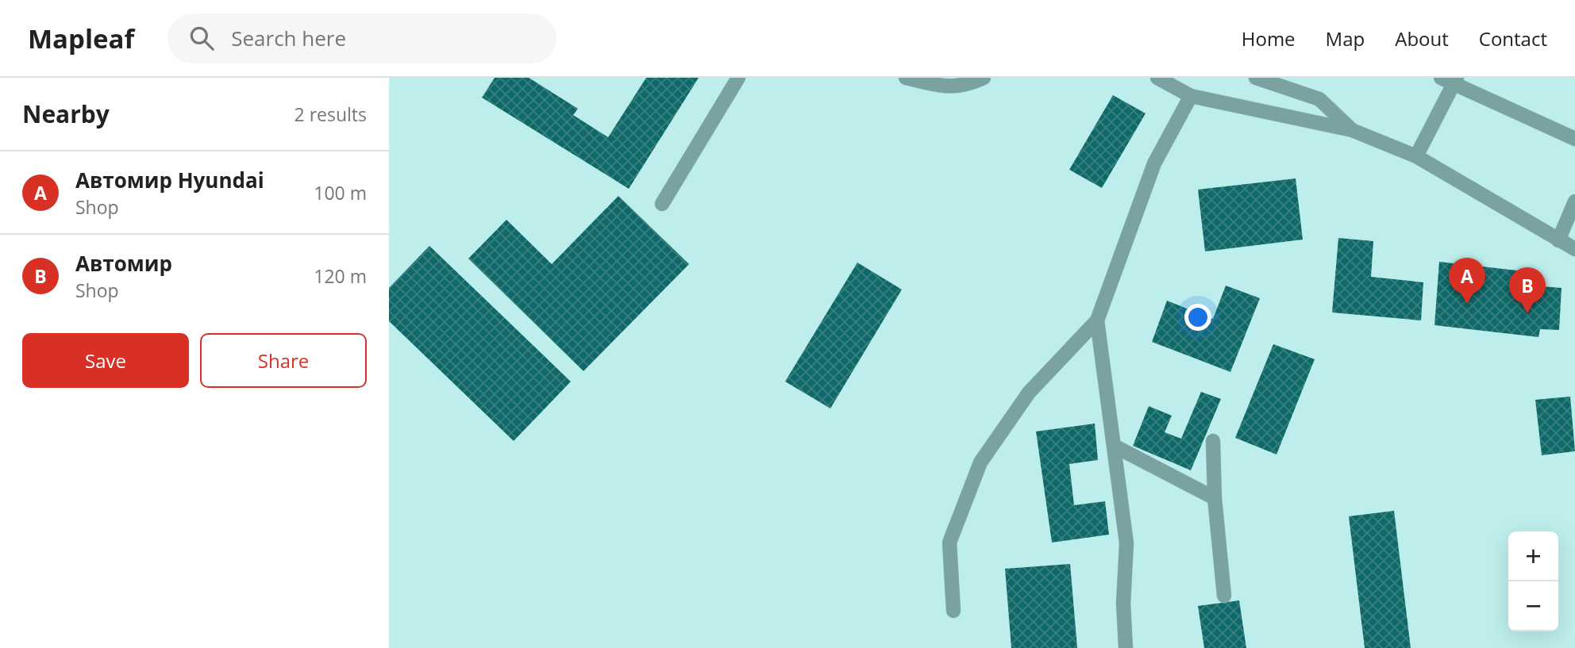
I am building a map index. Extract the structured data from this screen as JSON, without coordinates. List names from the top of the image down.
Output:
{
  "page": {
    "header": "Mapleaf",
    "search": "Search here",
    "nav": [
      "Home",
      "Map",
      "About",
      "Contact"
    ],
    "heading": ["Nearby", "2 results"],
    "list": [
      {
        "mark": "A",
        "name": "Автомир Hyundai",
        "note": "Shop",
        "value": "100 m"
      },
      {
        "mark": "B",
        "name": "Автомир",
        "note": "Shop",
        "value": "120 m"
      }
    ],
    "pins": ["A", "B"],
    "buttons": ["Save", "Share"],
    "map_buttons": ["+", "−"]
  }
}
